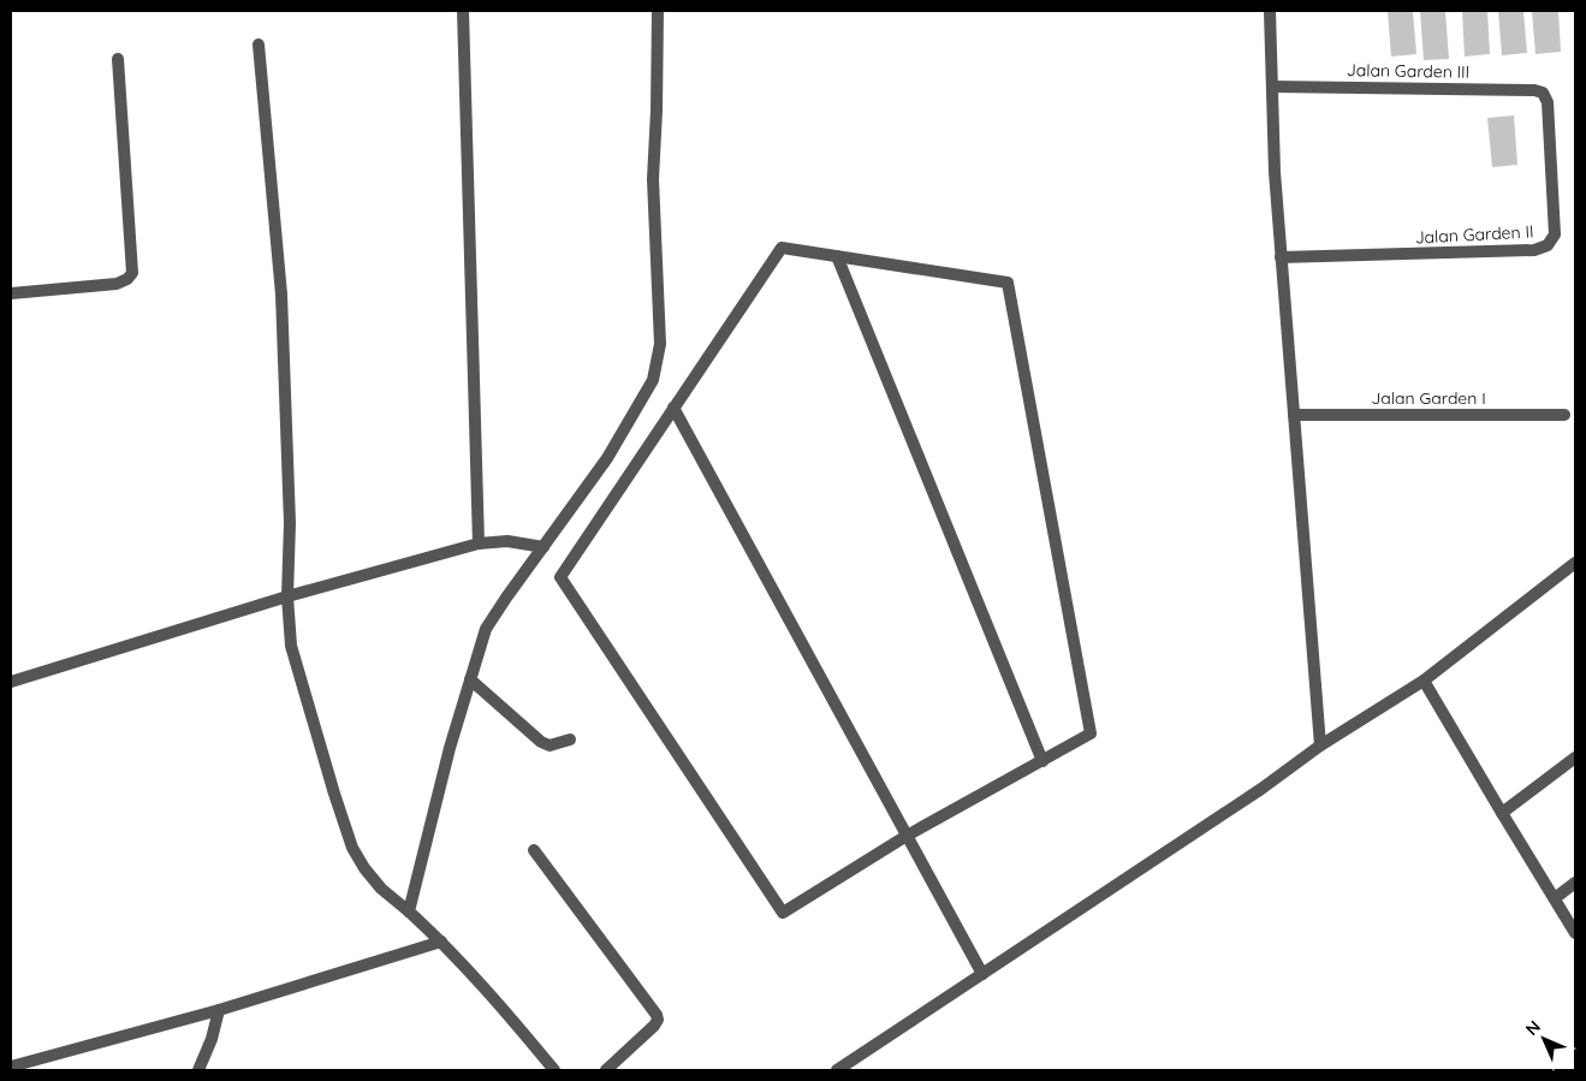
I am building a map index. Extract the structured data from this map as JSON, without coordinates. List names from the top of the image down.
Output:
{
  "streets": {
    "street": ["Jalan Garden III", "Jalan Garden II", "Jalan Garden I"]
  },
  "crossings": [
    ["Jalan Garden III", "Jalan Garden II"]
  ],
  "north": "top left"
}
